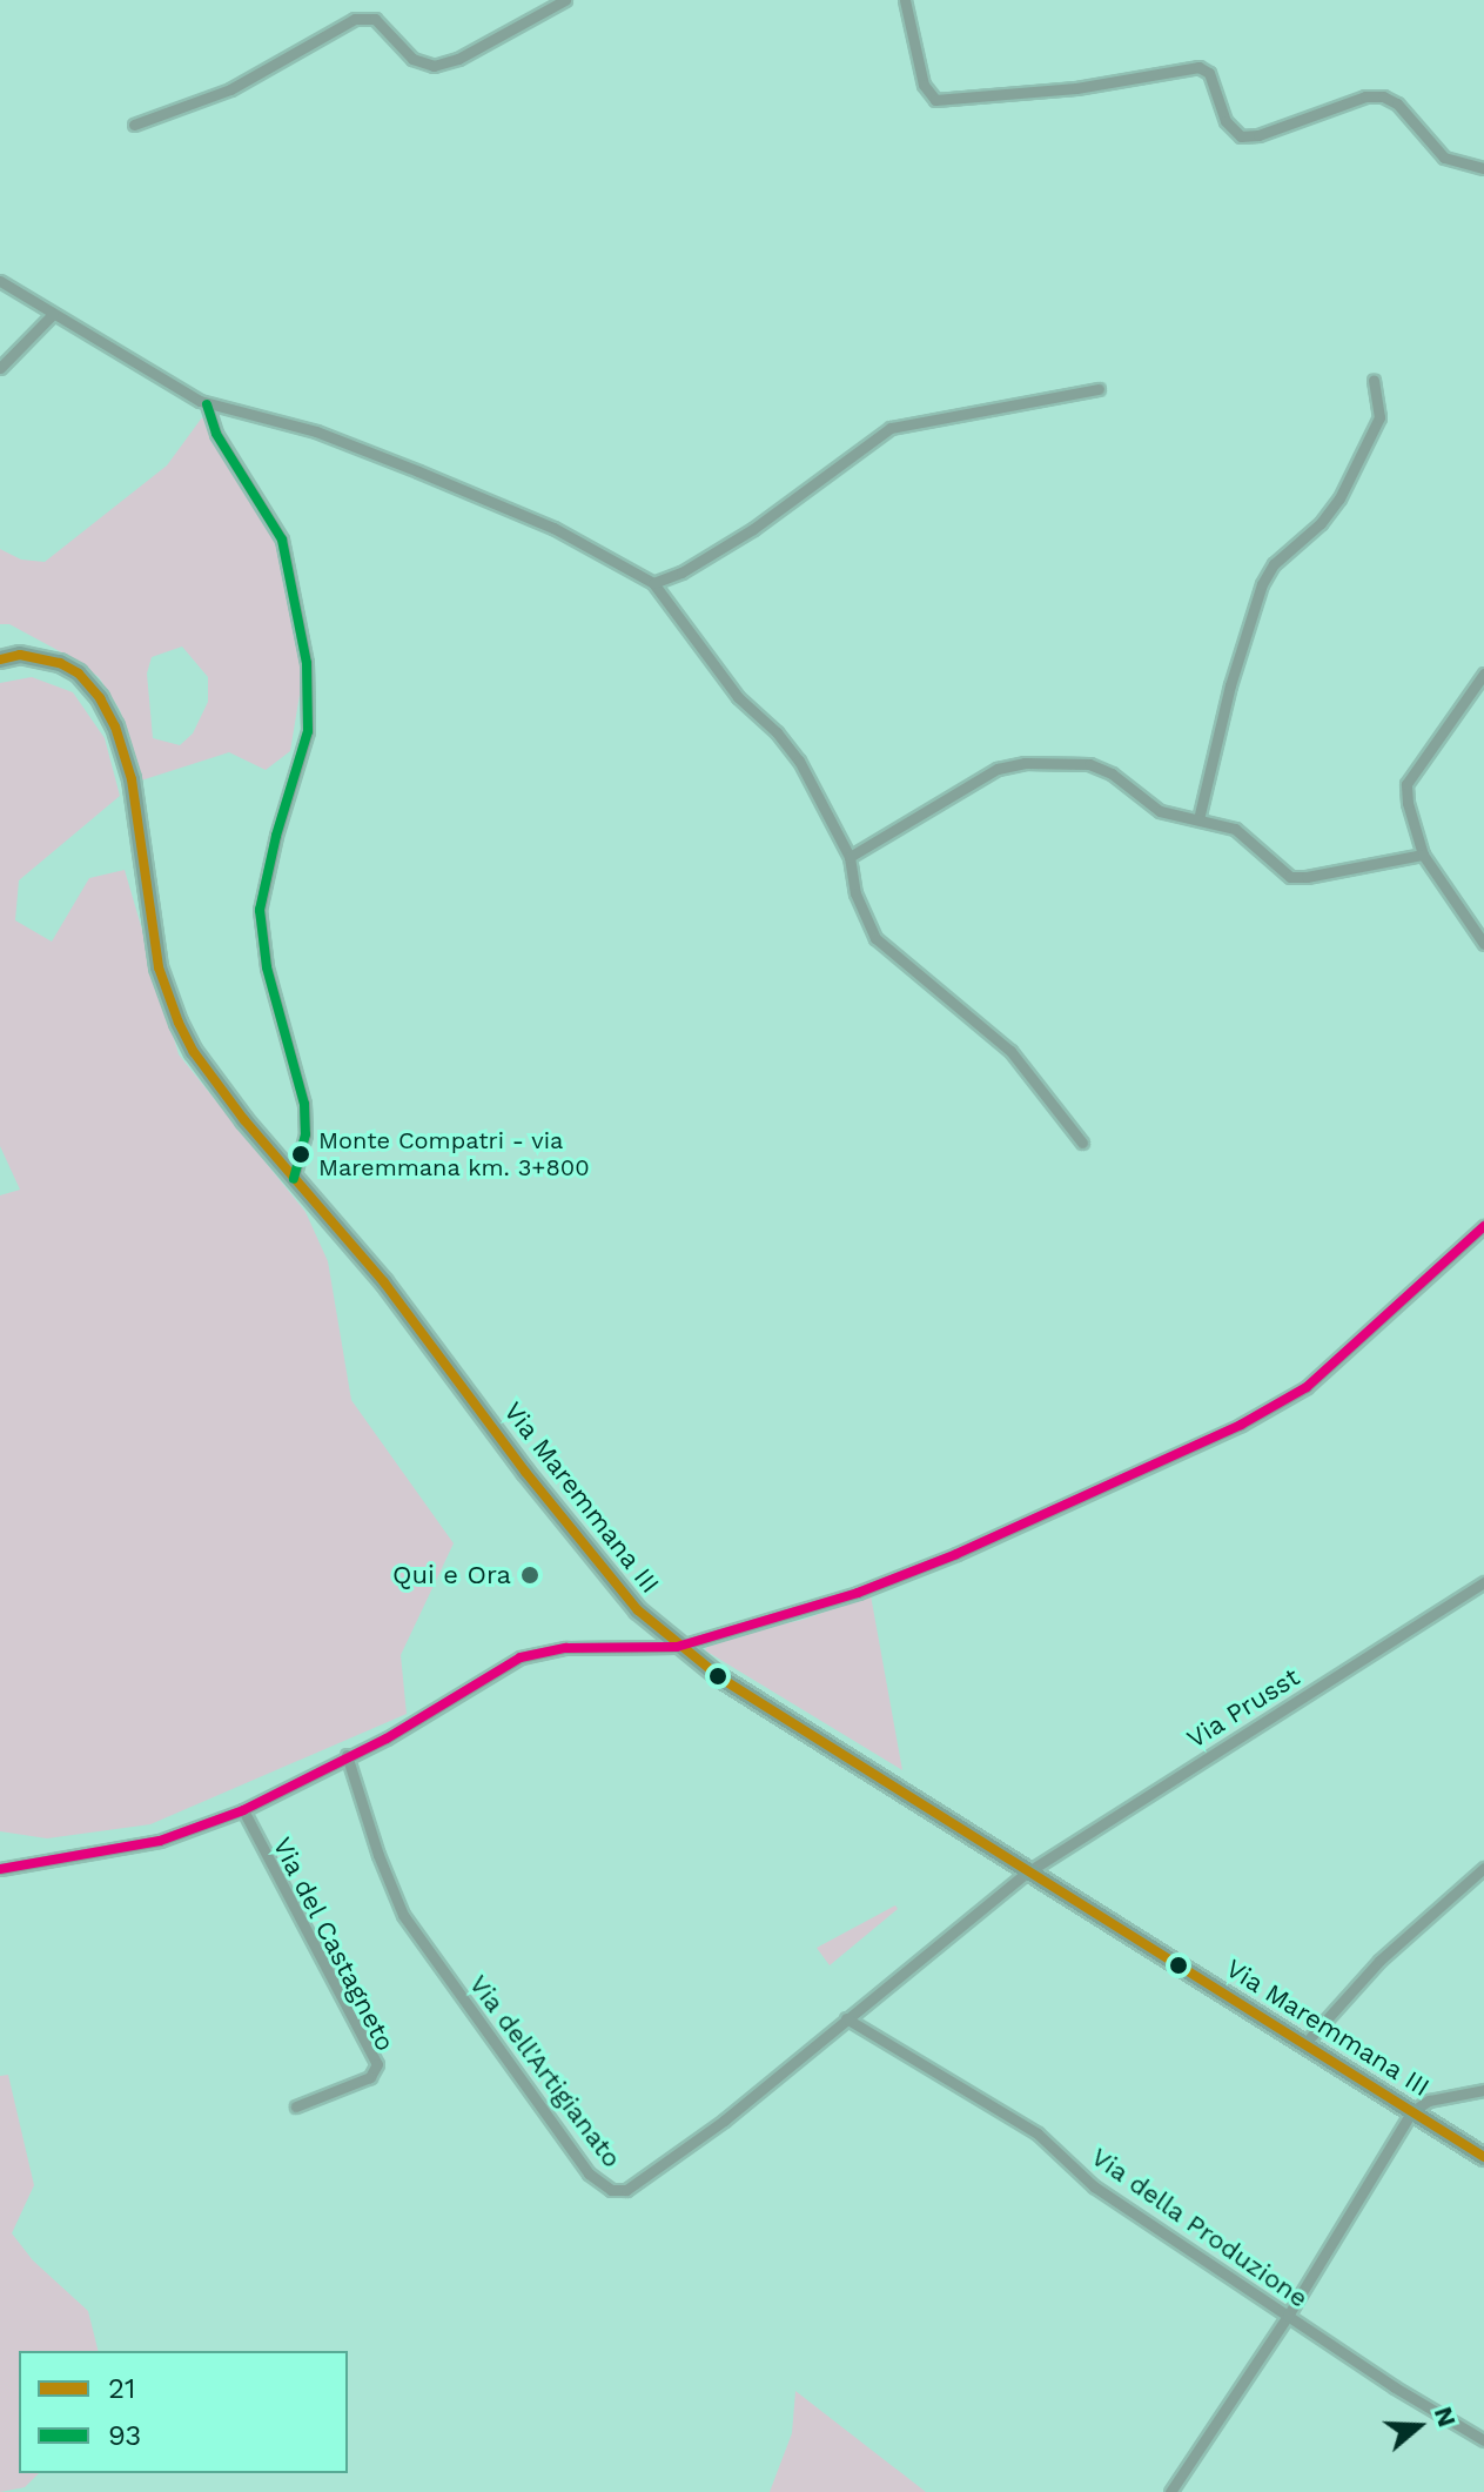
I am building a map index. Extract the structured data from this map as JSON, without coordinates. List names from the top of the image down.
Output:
{
  "streets": {
    "main road": ["Via Maremmana III"],
    "street": [
      "Via Prusst",
      "Via del Castagneto",
      "Via dell'Artigianato",
      "Via della Produzione"
    ]
  },
  "crossings": [
    ["Via Maremmana III", "Via Prusst"],
    ["Via Maremmana III", "Via dell'Artigianato"],
    ["Via Prusst", "Via dell'Artigianato"],
    ["Via dell'Artigianato", "Via della Produzione"]
  ],
  "places": ["Monte Compatri - via Maremmana km. 3+800", "Qui e Ora"],
  "lines": ["transit line 93", "transit line 21"],
  "legend": ["21", "93"],
  "north": "right"
}
